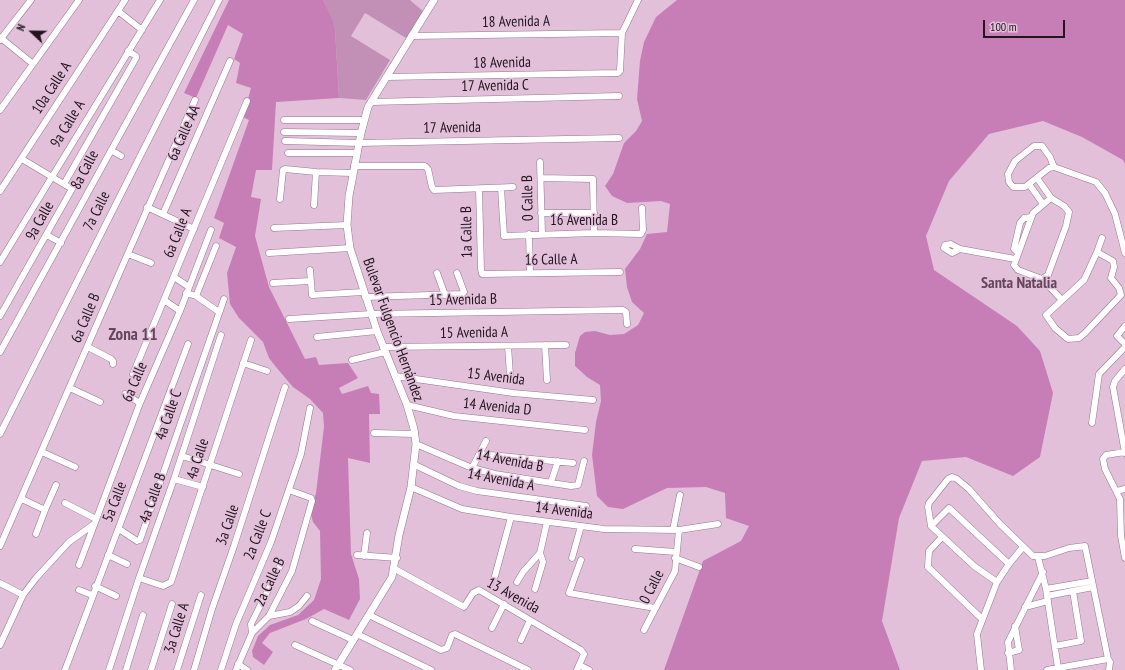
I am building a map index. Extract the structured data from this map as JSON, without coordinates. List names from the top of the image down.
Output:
{
  "streets": {
    "street": [
      "18 Avenida A",
      "18 Avenida",
      "17 Avenida C",
      "10a Calle A",
      "9a Calle A",
      "17 Avenida",
      "6a Calle AA",
      "8a Calle",
      "0 Calle B",
      "7a Calle",
      "9a Calle",
      "16 Avenida B",
      "1a Calle B",
      "6a Calle A",
      "16 Calle A",
      "15 Avenida B",
      "6a Calle B",
      "Bulevar Fulgencio Hernández",
      "15 Avenida A",
      "15 Avenida",
      "6a Calle",
      "14 Avenida D",
      "4a Calle C",
      "4a Calle",
      "14 Avenida B",
      "14 Avenida A",
      "4a Calle B",
      "5a Calle",
      "14 Avenida",
      "3a Calle",
      "2a Calle C",
      "2a Calle B",
      "0 Calle",
      "13 Avenida",
      "3a Calle A"
    ]
  },
  "crossings": [
    ["18 Avenida A", "18 Avenida"],
    ["18 Avenida A", "Bulevar Fulgencio Hernández"],
    ["18 Avenida", "Bulevar Fulgencio Hernández"],
    ["17 Avenida C", "Bulevar Fulgencio Hernández"],
    ["17 Avenida", "Bulevar Fulgencio Hernández"],
    ["0 Calle B", "16 Avenida B"],
    ["1a Calle B", "16 Calle A"],
    ["15 Avenida B", "Bulevar Fulgencio Hernández"],
    ["Bulevar Fulgencio Hernández", "15 Avenida A"],
    ["Bulevar Fulgencio Hernández", "15 Avenida"],
    ["Bulevar Fulgencio Hernández", "14 Avenida D"],
    ["Bulevar Fulgencio Hernández", "14 Avenida B"],
    ["Bulevar Fulgencio Hernández", "14 Avenida A"],
    ["Bulevar Fulgencio Hernández", "14 Avenida"],
    ["Bulevar Fulgencio Hernández", "13 Avenida"],
    ["4a Calle C", "5a Calle"],
    ["4a Calle", "4a Calle B"],
    ["14 Avenida", "0 Calle"],
    ["2a Calle C", "2a Calle B"]
  ],
  "districts": ["Santa Natalia", "Zona 11"],
  "scale_bar": "100 m",
  "north": "left"
}
